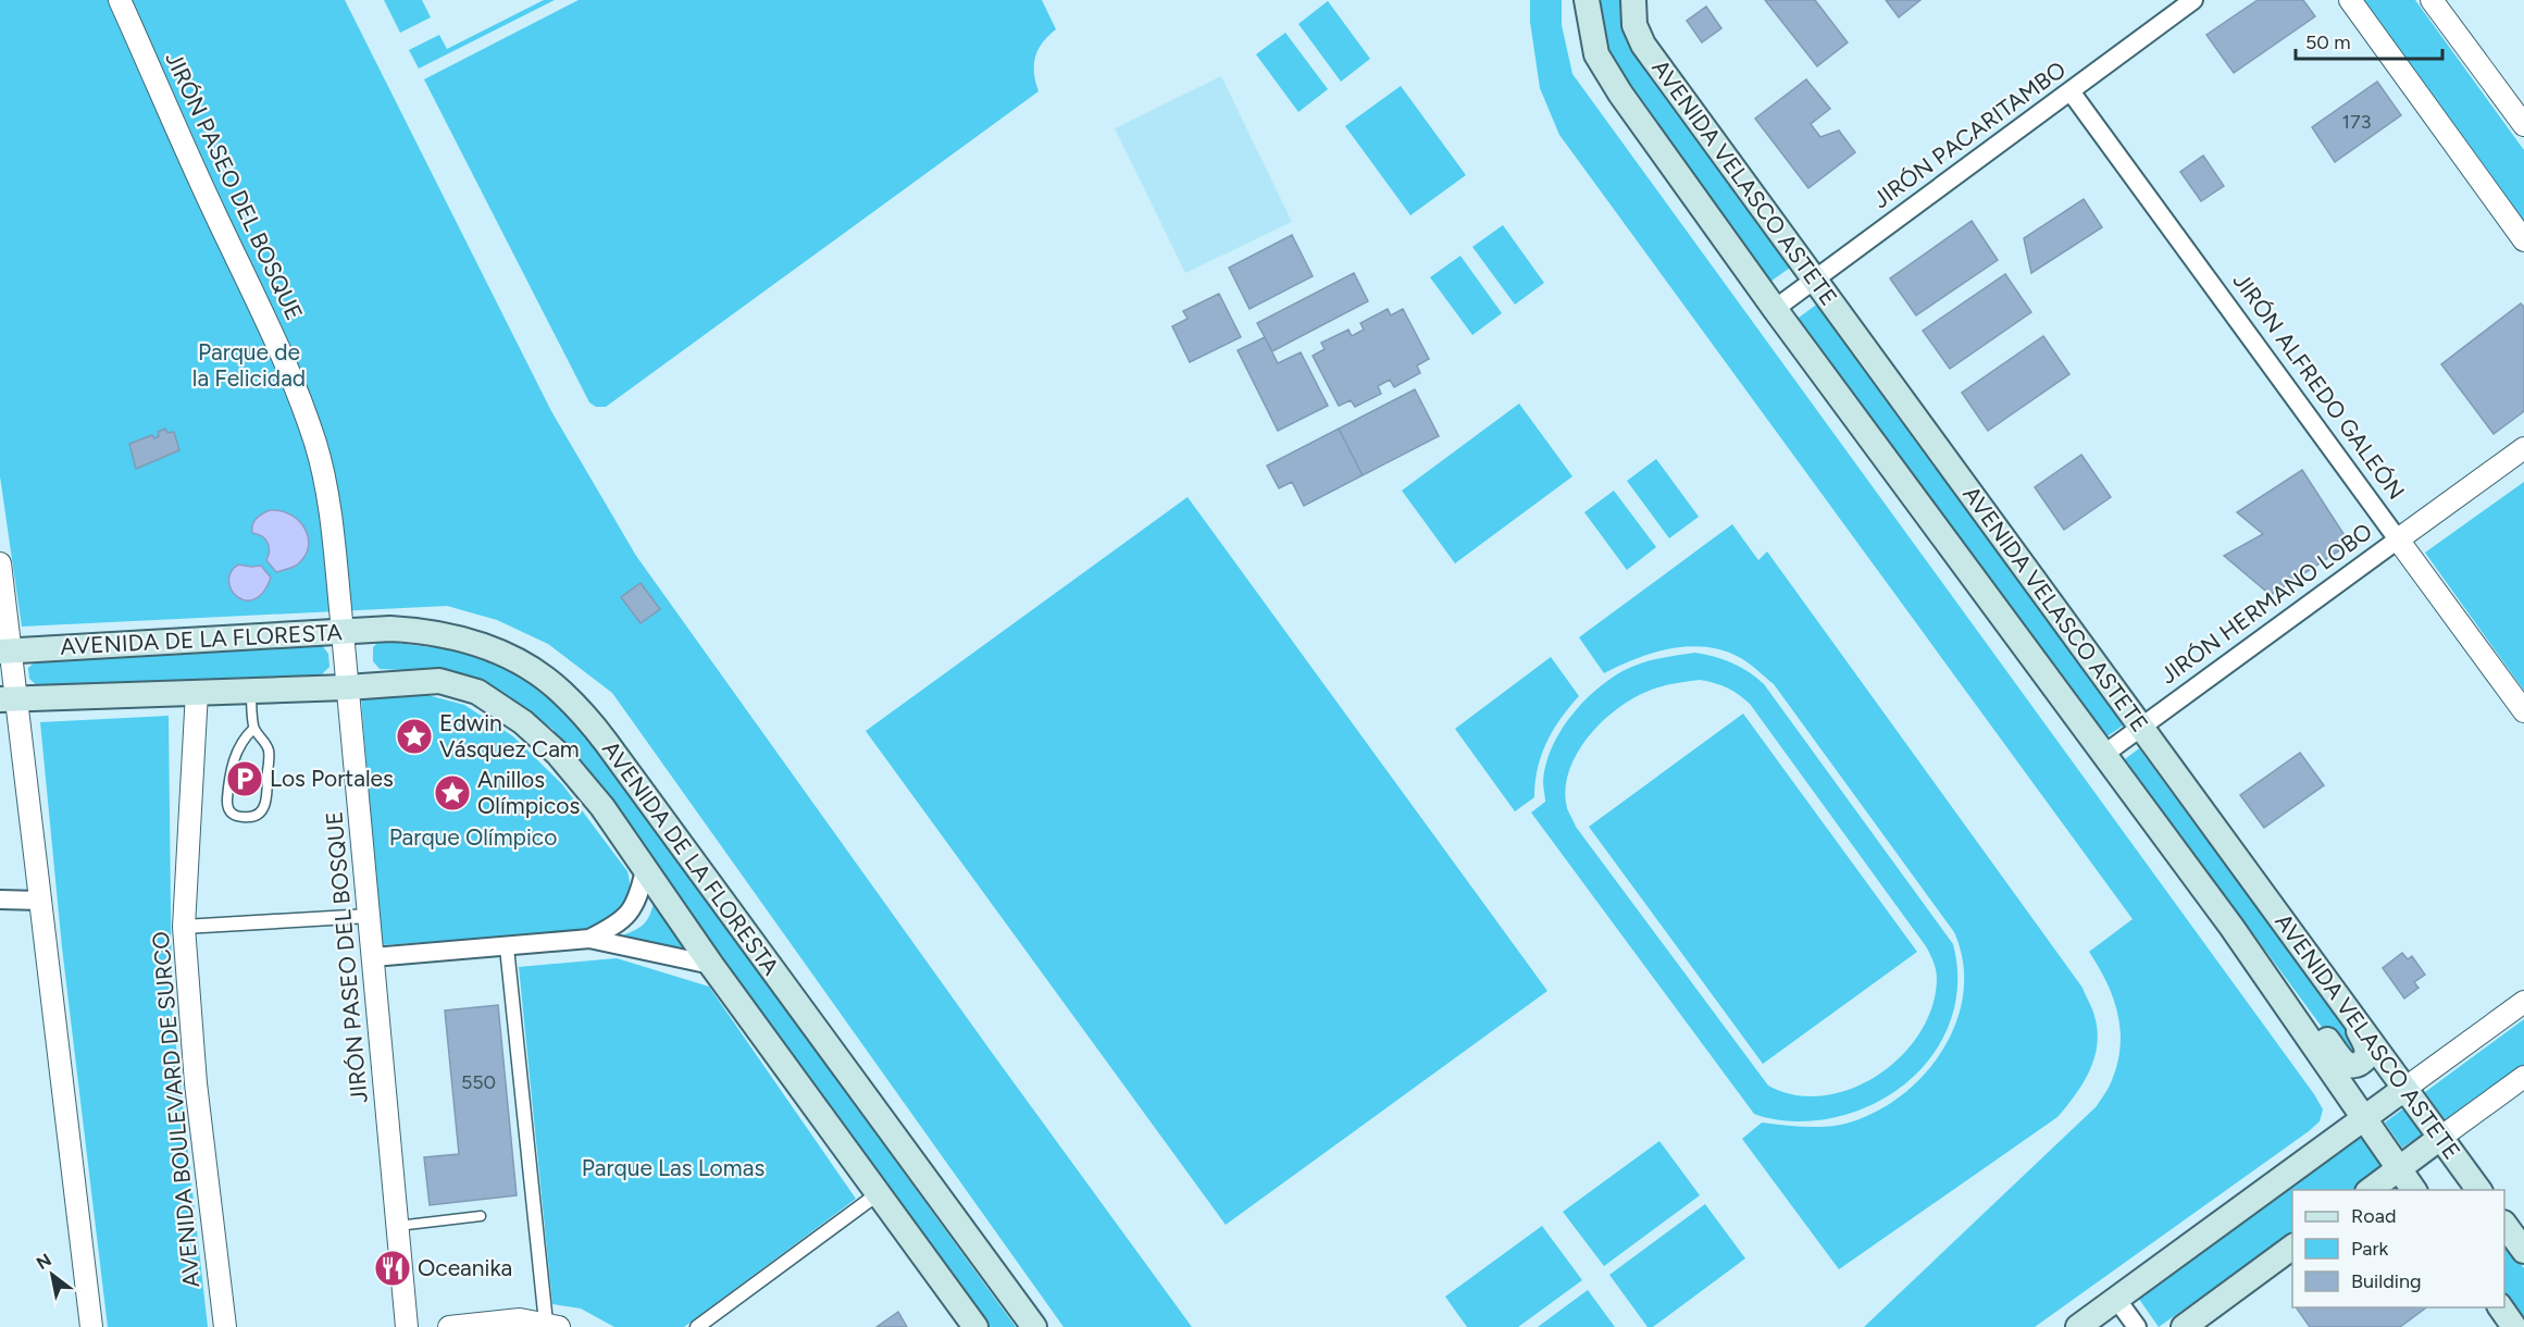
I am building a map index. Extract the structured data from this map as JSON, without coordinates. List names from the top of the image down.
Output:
{
  "streets": {
    "main road": ["AVENIDA VELASCO ASTETE", "AVENIDA DE LA FLORESTA"],
    "street": [
      "JIRÓN PACARITAMBO",
      "JIRÓN PASEO DEL BOSQUE",
      "JIRÓN ALFREDO GALEÓN",
      "JIRÓN HERMANO LOBO",
      "AVENIDA BOULEVARD DE SURCO"
    ]
  },
  "crossings": [
    ["JIRÓN PACARITAMBO", "AVENIDA VELASCO ASTETE"],
    ["JIRÓN PACARITAMBO", "JIRÓN ALFREDO GALEÓN"],
    ["AVENIDA VELASCO ASTETE", "JIRÓN HERMANO LOBO"],
    ["JIRÓN PASEO DEL BOSQUE", "AVENIDA DE LA FLORESTA"],
    ["JIRÓN ALFREDO GALEÓN", "JIRÓN HERMANO LOBO"],
    ["AVENIDA DE LA FLORESTA", "AVENIDA BOULEVARD DE SURCO"]
  ],
  "parks": ["Parque de la Felicidad", "Parque Olímpico", "Parque Las Lomas"],
  "places": {
    "place": ["Edwin Vásquez Cam", "Anillos Olímpicos"],
    "parking": ["Los Portales"],
    "restaurant": ["Oceanika"]
  },
  "house_numbers": ["173", "550"],
  "legend": ["Road", "Park", "Building"],
  "scale_bar": "50 m",
  "north": "top left"
}
